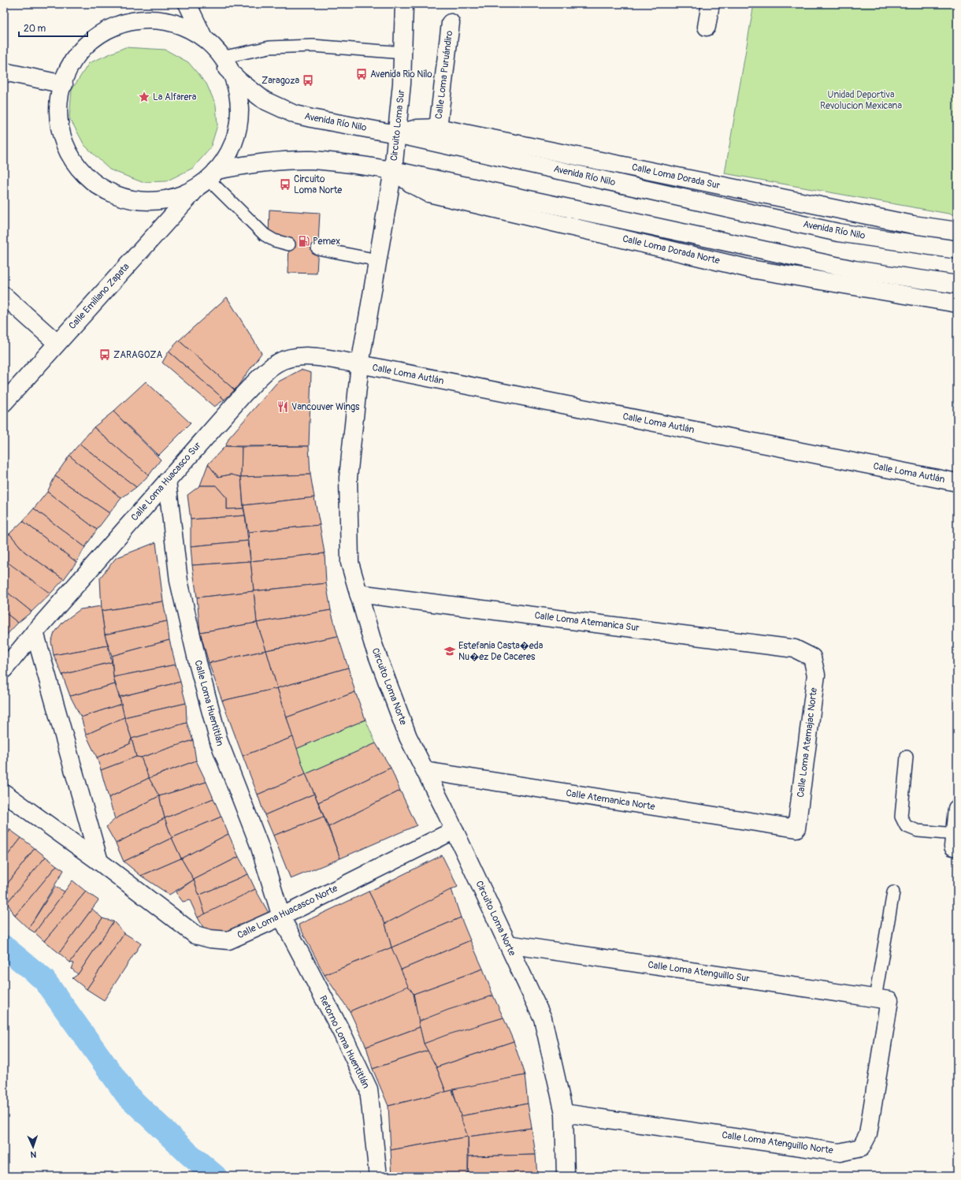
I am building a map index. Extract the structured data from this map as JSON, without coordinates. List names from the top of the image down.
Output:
{
  "streets": {
    "street": [
      "Calle Loma Puruándiro",
      "Avenida Río Nilo",
      "Circuito Loma Sur",
      "Calle Loma Dorada Sur",
      "Calle Loma Dorada Norte",
      "Calle Emiliano Zapata",
      "Calle Loma Autlán",
      "Calle Loma Huacasco Sur",
      "Calle Loma Atemanica Sur",
      "Circuito Loma Norte",
      "Calle Loma Huentitlán",
      "Calle Loma Atemajac Norte",
      "Calle Atemanica Norte",
      "Calle Loma Huacasco Norte",
      "Calle Loma Atenguillo Sur",
      "Retorno Loma Huentitlán",
      "Calle Loma Atenguillo Norte"
    ]
  },
  "crossings": [
    ["Calle Loma Puruándiro", "Calle Loma Dorada Sur"],
    ["Avenida Río Nilo", "Circuito Loma Sur"],
    ["Avenida Río Nilo", "Calle Loma Dorada Sur"],
    ["Avenida Río Nilo", "Calle Emiliano Zapata"],
    ["Circuito Loma Sur", "Calle Loma Dorada Sur"],
    ["Circuito Loma Sur", "Calle Loma Dorada Norte"],
    ["Circuito Loma Sur", "Circuito Loma Norte"],
    ["Calle Loma Dorada Norte", "Circuito Loma Norte"],
    ["Calle Loma Autlán", "Calle Loma Huacasco Sur"],
    ["Calle Loma Autlán", "Circuito Loma Norte"],
    ["Calle Loma Huacasco Sur", "Circuito Loma Norte"],
    ["Calle Loma Huacasco Sur", "Calle Loma Huentitlán"],
    ["Calle Loma Atemanica Sur", "Circuito Loma Norte"],
    ["Calle Loma Atemanica Sur", "Calle Loma Atemajac Norte"],
    ["Circuito Loma Norte", "Calle Atemanica Norte"],
    ["Circuito Loma Norte", "Calle Loma Huacasco Norte"],
    ["Circuito Loma Norte", "Calle Loma Atenguillo Sur"],
    ["Circuito Loma Norte", "Calle Loma Atenguillo Norte"],
    ["Calle Loma Huentitlán", "Calle Loma Huacasco Norte"],
    ["Calle Loma Huentitlán", "Retorno Loma Huentitlán"],
    ["Calle Loma Atemajac Norte", "Calle Atemanica Norte"],
    ["Calle Loma Huacasco Norte", "Retorno Loma Huentitlán"],
    ["Calle Loma Atenguillo Sur", "Calle Loma Atenguillo Norte"]
  ],
  "parks": ["Unidad Deportiva Revolucion Mexicana"],
  "places": {
    "bus stop": [
      "Avenida Rio Nilo",
      "Zaragoza",
      "Circuito Loma Norte",
      "ZARAGOZA"
    ],
    "place": ["La Alfarera"],
    "fuel station": ["Pemex"],
    "restaurant": ["Vancouver Wings"],
    "school or university": ["Estefania Casta�eda Nu�ez De Caceres"]
  },
  "scale_bar": "20 m",
  "north": "bottom"
}
